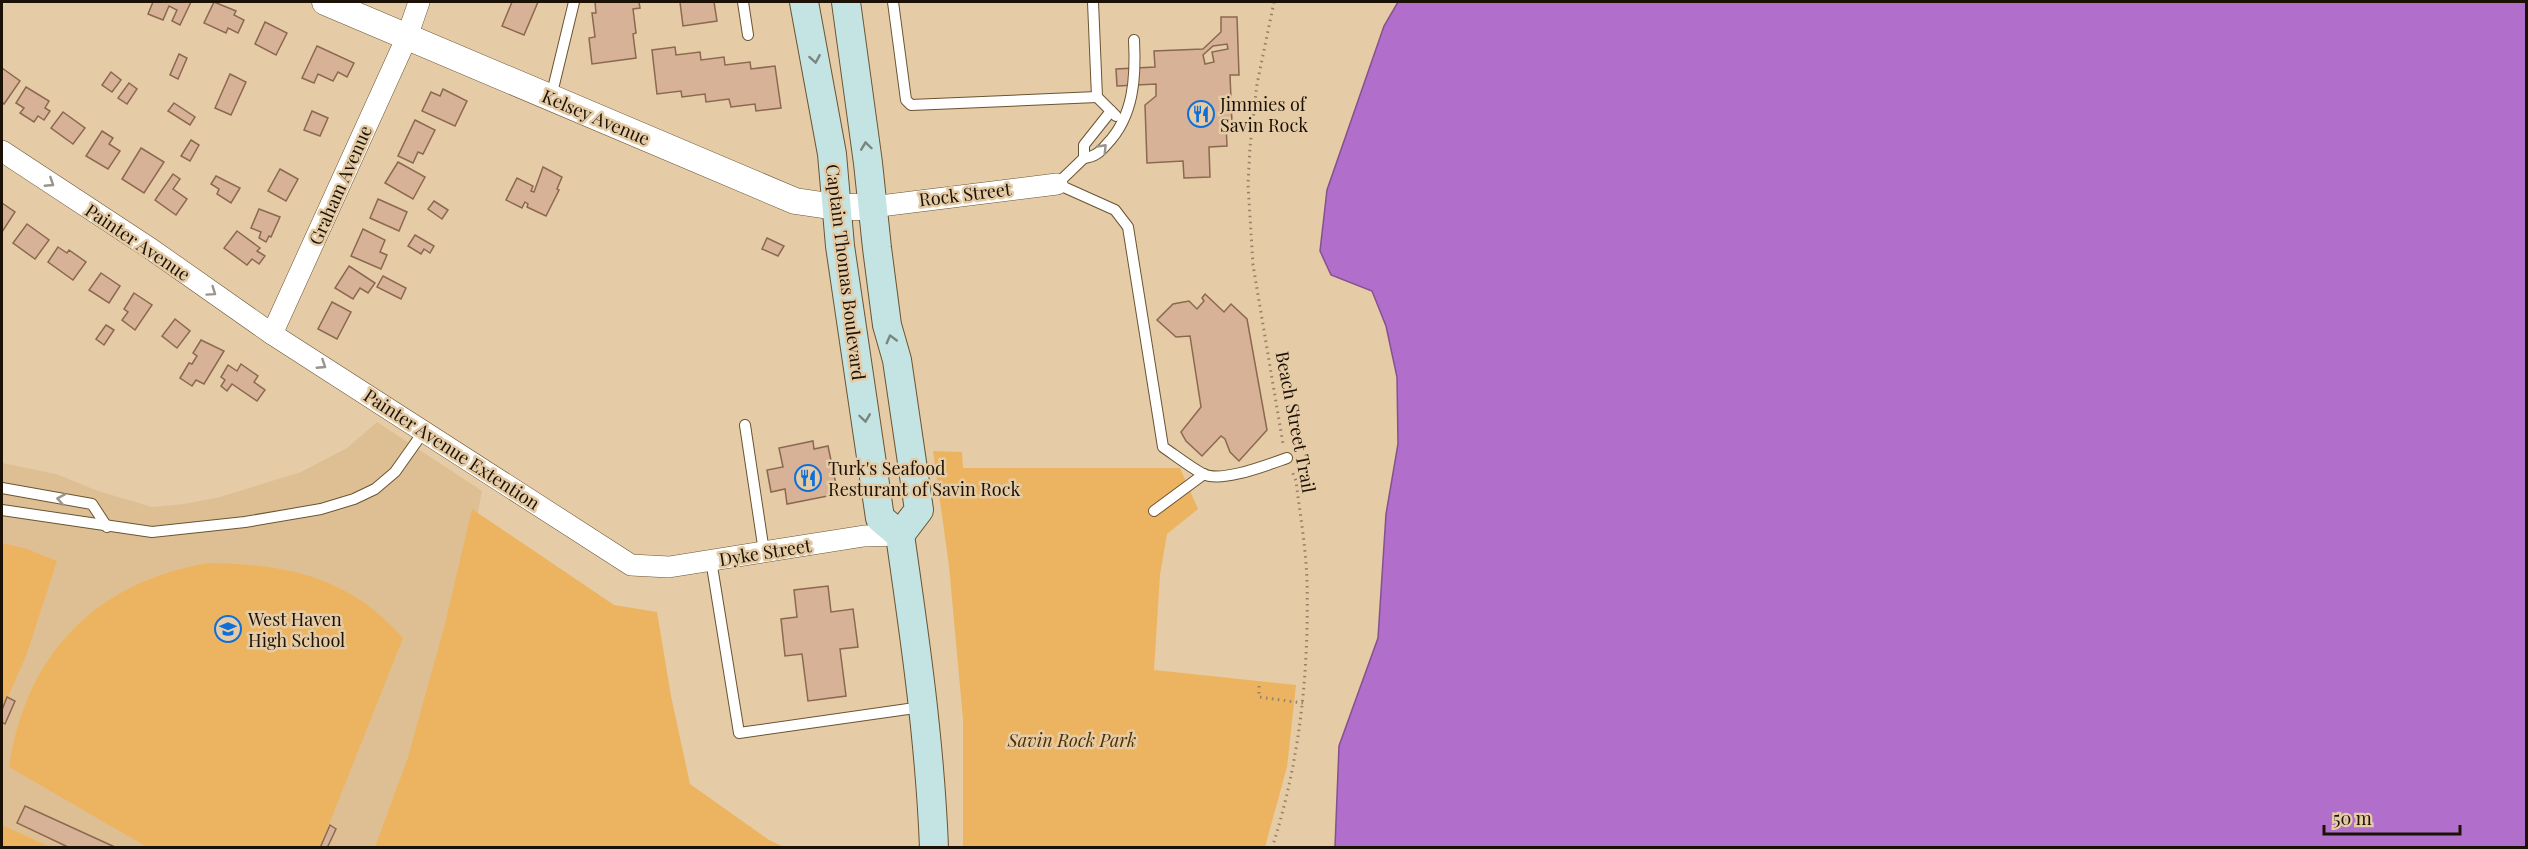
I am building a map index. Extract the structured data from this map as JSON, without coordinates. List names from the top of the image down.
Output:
{
  "streets": {
    "main road": ["Captain Thomas Boulevard"],
    "street": [
      "Kelsey Avenue",
      "Graham Avenue",
      "Rock Street",
      "Painter Avenue",
      "Painter Avenue Extention",
      "Dyke Street"
    ],
    "path": ["Beach Street Trail"]
  },
  "crossings": [
    ["Kelsey Avenue", "Graham Avenue"],
    ["Kelsey Avenue", "Rock Street"],
    ["Kelsey Avenue", "Captain Thomas Boulevard"],
    ["Graham Avenue", "Painter Avenue"],
    ["Graham Avenue", "Painter Avenue Extention"],
    ["Rock Street", "Captain Thomas Boulevard"],
    ["Painter Avenue", "Painter Avenue Extention"],
    ["Captain Thomas Boulevard", "Dyke Street"],
    ["Painter Avenue Extention", "Dyke Street"]
  ],
  "one_way": ["Painter Avenue", "Painter Avenue Extention"],
  "parks": ["Savin Rock Park"],
  "places": {
    "restaurant": ["Jimmies of Savin Rock", "Turk's Seafood Resturant of Savin Rock"],
    "school or university": ["West Haven High School"]
  },
  "scale_bar": "50 m"
}
